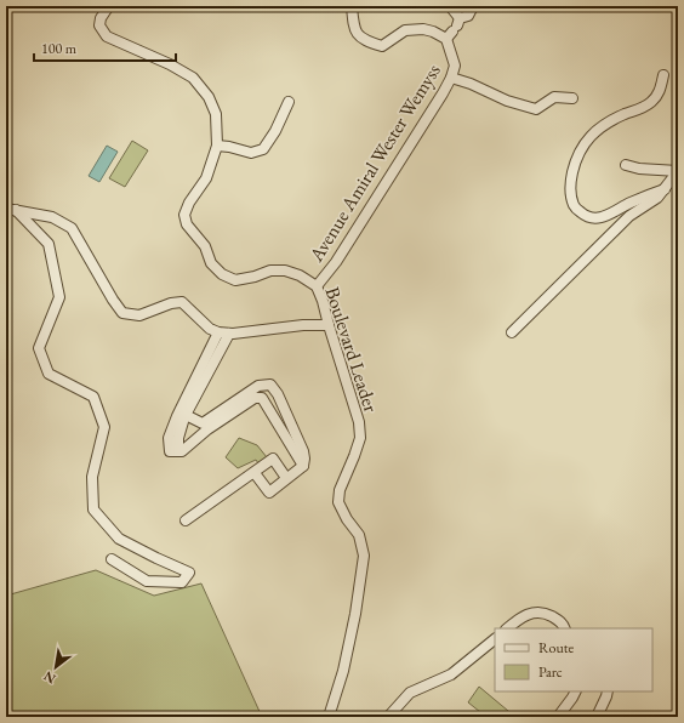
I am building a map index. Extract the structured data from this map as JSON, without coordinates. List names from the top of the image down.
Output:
{
  "streets": {
    "street": ["Avenue Amiral Wester Wemyss", "Boulevard Leader"]
  },
  "crossings": [
    ["Avenue Amiral Wester Wemyss", "Boulevard Leader"]
  ],
  "legend": ["Route", "Parc"],
  "scale_bar": "100 m",
  "north": "bottom left"
}
